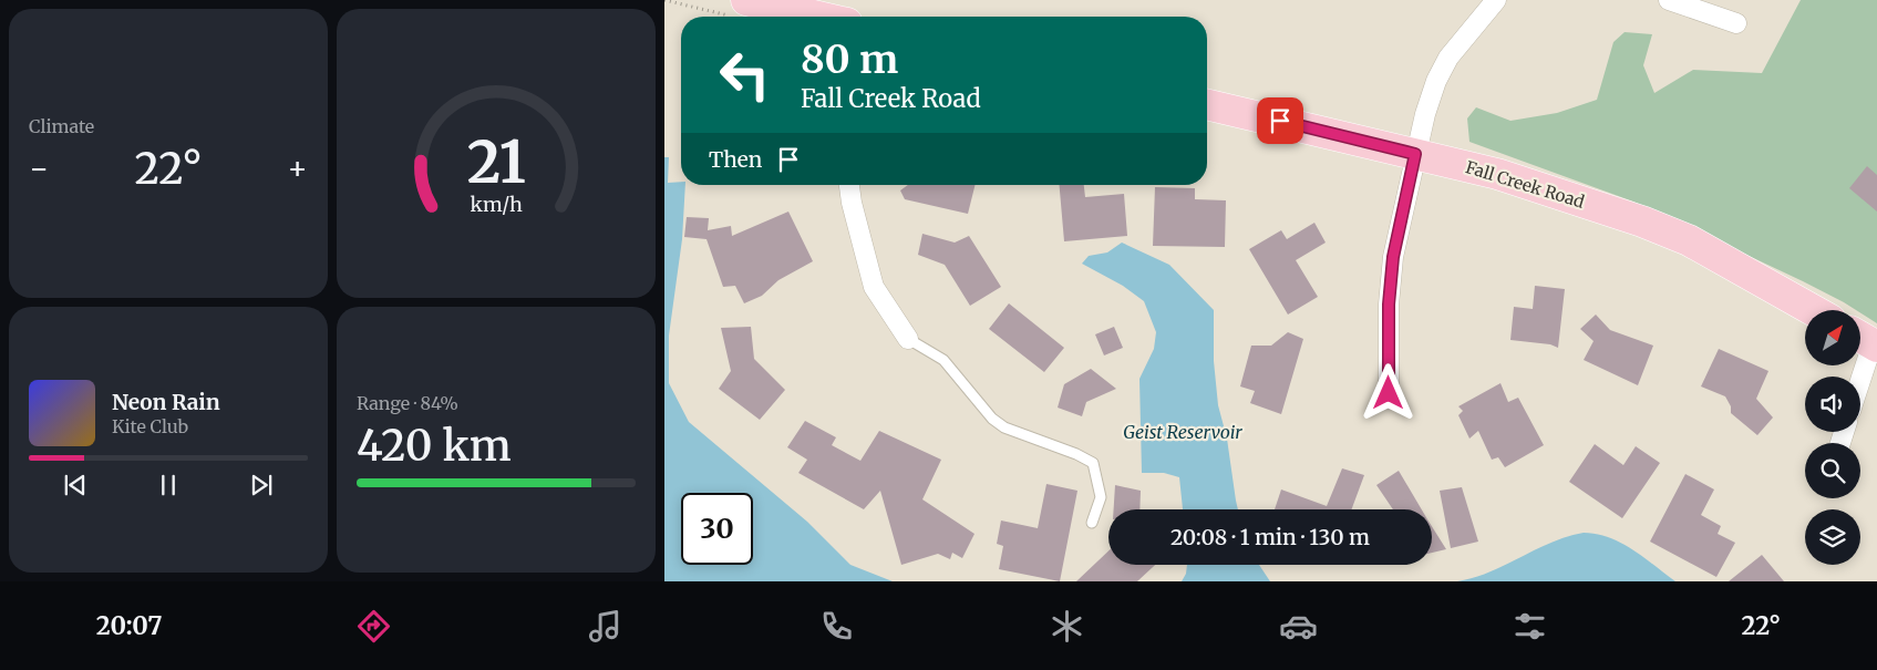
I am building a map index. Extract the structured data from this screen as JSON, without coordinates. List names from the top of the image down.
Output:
{
  "streets": {
    "main road": ["Fall Creek Road"]
  },
  "water": ["Geist Reservoir"],
  "north": "top right",
  "page": {
    "tile": [
      "Climate",
      ["Range · 84%", "420 km"]
    ],
    "turn": ["80 m", "Fall Creek Road"],
    "then": "Then",
    "heat": ["−", "22°", "+"],
    "song": ["Neon Rain", "Kite Club"],
    "limit": "30",
    "trip": "20:08 · 1 min · 130 m",
    "tabs": ["20:07", "22°"],
    "gauge": ["21", "km/h"]
  }
}
